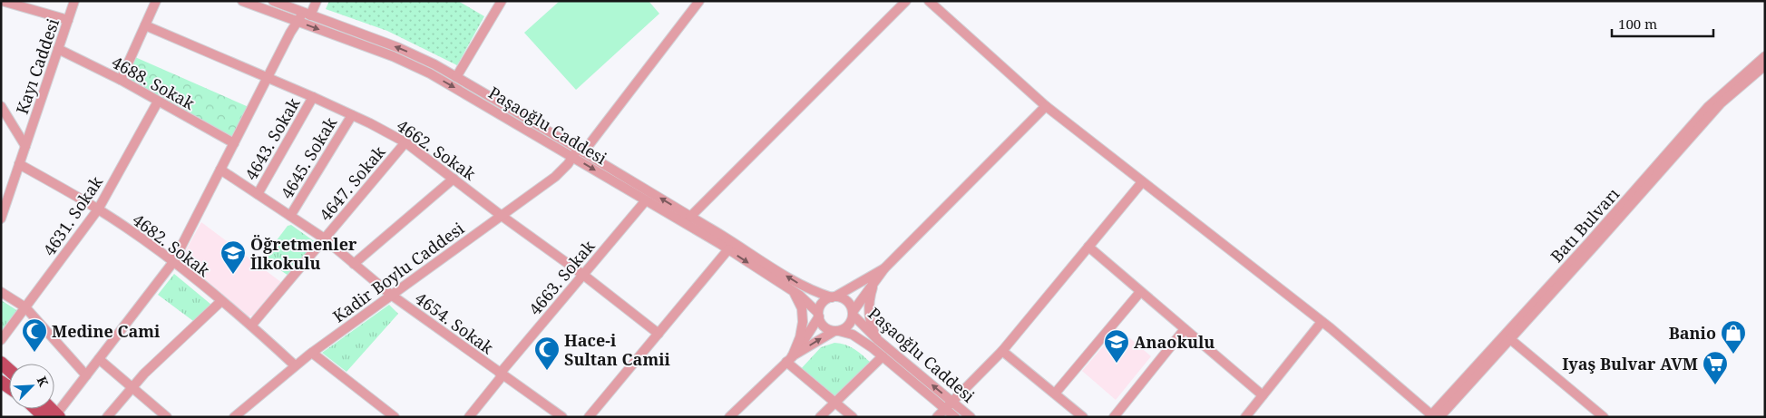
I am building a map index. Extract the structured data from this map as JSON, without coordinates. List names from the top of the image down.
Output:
{
  "streets": {
    "street": [
      "Kayı Caddesi",
      "4688. Sokak",
      "Paşaoğlu Caddesi",
      "4643. Sokak",
      "4662. Sokak",
      "4645. Sokak",
      "4647. Sokak",
      "4631. Sokak",
      "Batı Bulvarı",
      "4682. Sokak",
      "Kadir Boylu Caddesi",
      "4663. Sokak",
      "4654. Sokak"
    ]
  },
  "crossings": [
    ["Kayı Caddesi", "4688. Sokak"],
    ["Kayı Caddesi", "4682. Sokak"],
    ["4688. Sokak", "4631. Sokak"],
    ["Paşaoğlu Caddesi", "Kadir Boylu Caddesi"],
    ["Paşaoğlu Caddesi", "4663. Sokak"],
    ["4643. Sokak", "4662. Sokak"],
    ["4643. Sokak", "4654. Sokak"],
    ["4662. Sokak", "4645. Sokak"],
    ["4662. Sokak", "4647. Sokak"],
    ["4662. Sokak", "Kadir Boylu Caddesi"],
    ["4662. Sokak", "4663. Sokak"],
    ["4645. Sokak", "4654. Sokak"],
    ["4647. Sokak", "4682. Sokak"],
    ["4647. Sokak", "4654. Sokak"],
    ["4631. Sokak", "4682. Sokak"],
    ["4682. Sokak", "Kadir Boylu Caddesi"],
    ["Kadir Boylu Caddesi", "4654. Sokak"],
    ["4663. Sokak", "4654. Sokak"]
  ],
  "places": {
    "school or university": ["Öğretmenler İlkokulu", "Anaokulu"],
    "mosque": ["Medine Cami", "Hace-i Sultan Camii"],
    "shop": ["Banio"],
    "supermarket": ["Iyaş Bulvar AVM"]
  },
  "scale_bar": "100 m",
  "north": "top right"
}
